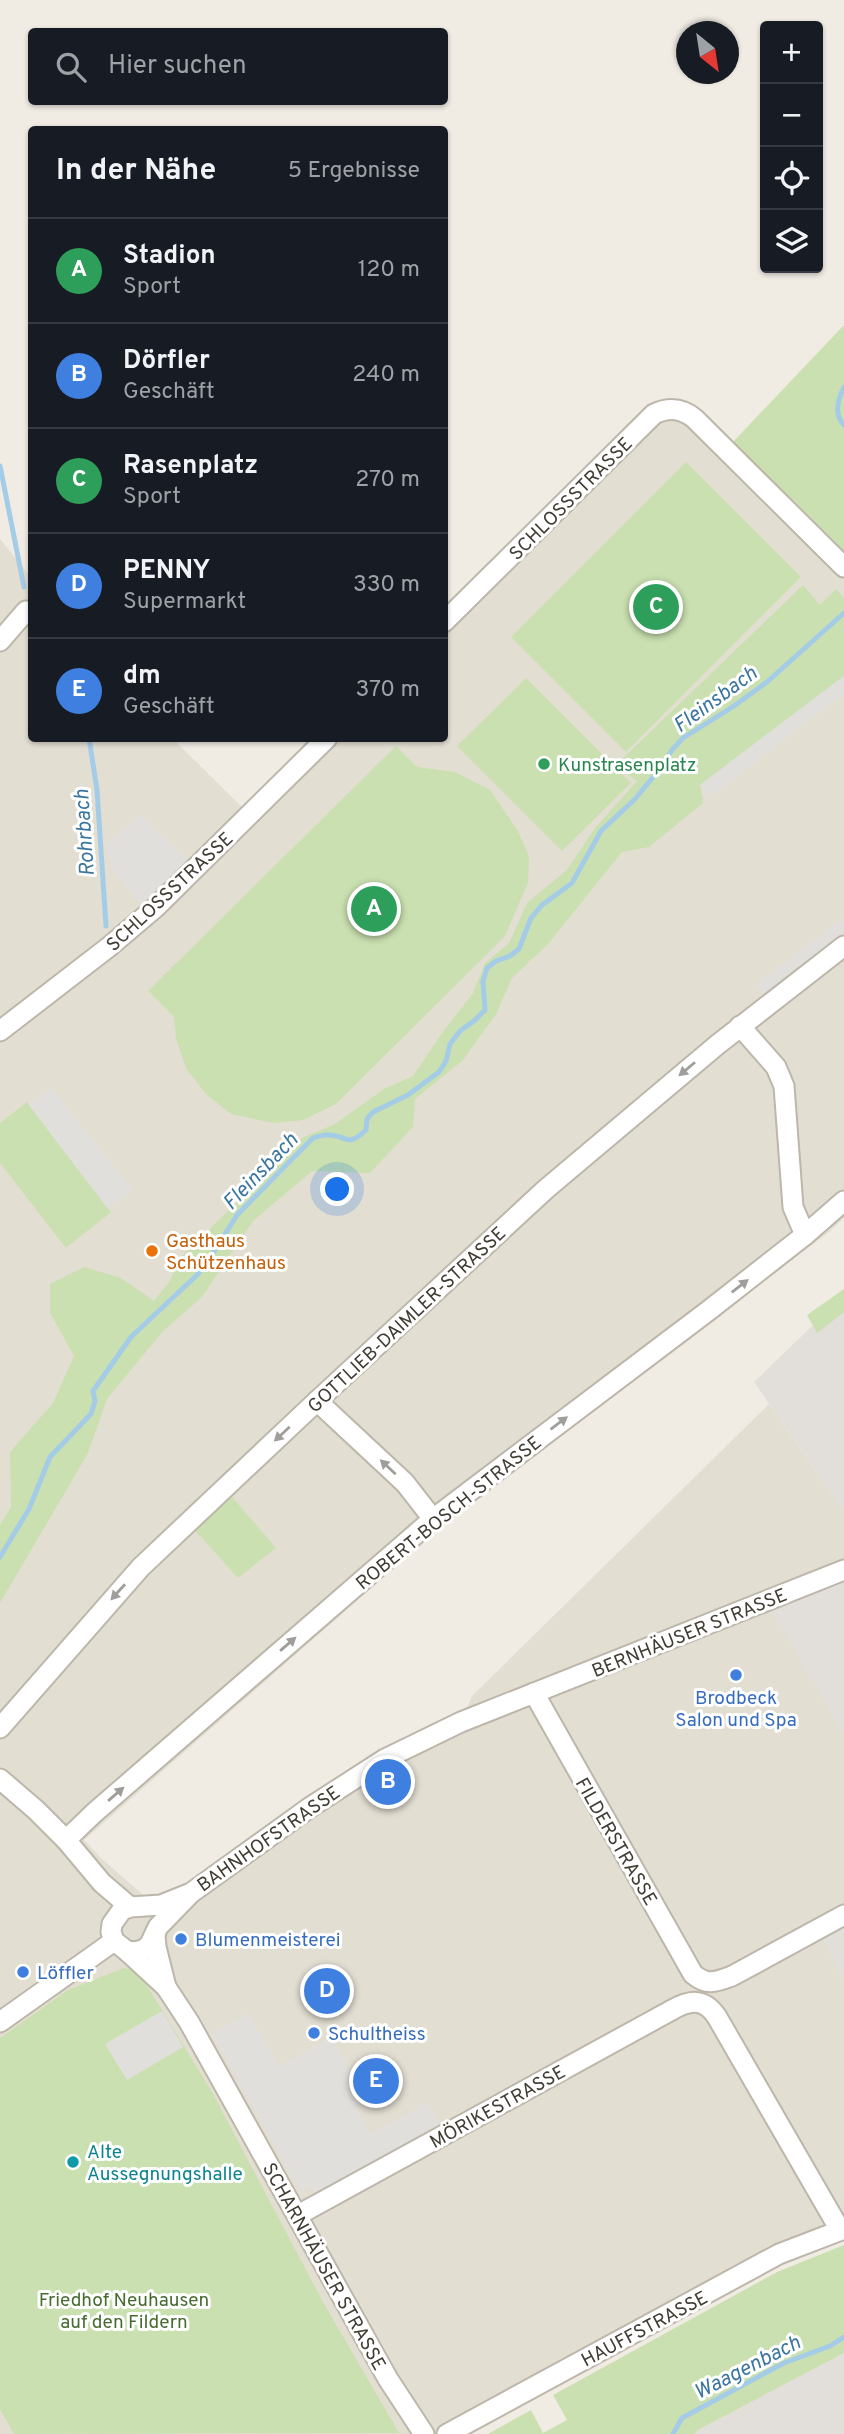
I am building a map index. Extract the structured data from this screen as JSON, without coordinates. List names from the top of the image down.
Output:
{
  "streets": {
    "street": [
      "SCHLOSSSTRASSE",
      "GOTTLIEB-DAIMLER-STRASSE",
      "ROBERT-BOSCH-STRASSE",
      "BERNHÄUSER STRASSE",
      "BAHNHOFSTRASSE",
      "FILDERSTRASSE",
      "MÖRIKESTRASSE",
      "SCHARNHÄUSER STRASSE",
      "HAUFFSTRASSE"
    ]
  },
  "crossings": [
    ["BERNHÄUSER STRASSE", "BAHNHOFSTRASSE"],
    ["BERNHÄUSER STRASSE", "FILDERSTRASSE"],
    ["BAHNHOFSTRASSE", "FILDERSTRASSE"],
    ["BAHNHOFSTRASSE", "SCHARNHÄUSER STRASSE"],
    ["MÖRIKESTRASSE", "SCHARNHÄUSER STRASSE"],
    ["MÖRIKESTRASSE", "HAUFFSTRASSE"]
  ],
  "one_way": ["GOTTLIEB-DAIMLER-STRASSE", "ROBERT-BOSCH-STRASSE"],
  "water": ["Fleinsbach", "Rohrbach", "Waagenbach"],
  "parks": ["Friedhof Neuhausen auf den Fildern"],
  "places": [
    "Kunstrasenplatz",
    "Gasthaus Schützenhaus",
    "Brodbeck Salon und Spa",
    "Blumenmeisterei",
    "Löffler",
    "Schultheiss",
    "Alte Aussegnungshalle"
  ],
  "north": "bottom right",
  "page": {
    "map_buttons": ["+", "−"],
    "search": "Hier suchen",
    "heading": ["In der Nähe", "5 Ergebnisse"],
    "list": [
      {
        "mark": "A",
        "name": "Stadion",
        "note": "Sport",
        "value": "120 m"
      },
      {
        "mark": "B",
        "name": "Dörfler",
        "note": "Geschäft",
        "value": "240 m"
      },
      {
        "mark": "C",
        "name": "Rasenplatz",
        "note": "Sport",
        "value": "270 m"
      },
      {
        "mark": "D",
        "name": "PENNY",
        "note": "Supermarkt",
        "value": "330 m"
      },
      {
        "mark": "E",
        "name": "dm",
        "note": "Geschäft",
        "value": "370 m"
      }
    ],
    "pins": [
      "C",
      "A",
      "B",
      "D",
      "E"
    ]
  }
}
